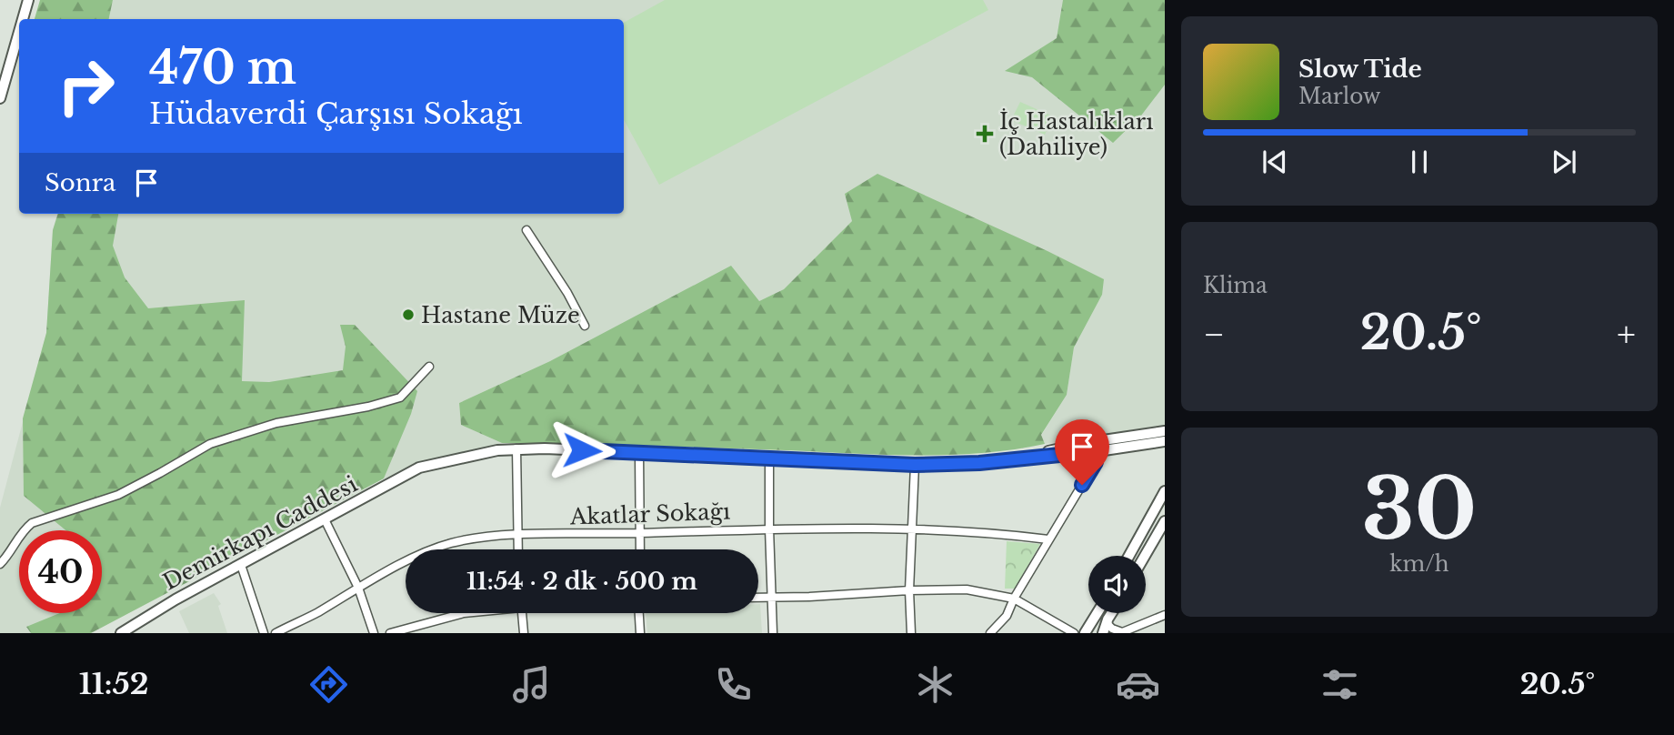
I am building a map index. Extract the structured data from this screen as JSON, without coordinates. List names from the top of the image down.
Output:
{
  "streets": {
    "street": ["Akatlar Sokağı", "Demirkapı Caddesi"]
  },
  "places": {
    "health": ["İç Hastalıkları (Dahiliye)"],
    "other": ["Hastane Müze"]
  },
  "page": {
    "turn": ["470 m", "Hüdaverdi Çarşısı Sokağı"],
    "song": ["Slow Tide", "Marlow"],
    "then": "Sonra",
    "tile": [
      "Klima",
      ["30", "km/h"]
    ],
    "heat": ["−", "20.5°", "+"],
    "limit": "40",
    "trip": "11:54 · 2 dk · 500 m",
    "tabs": ["11:52", "20.5°"]
  }
}
